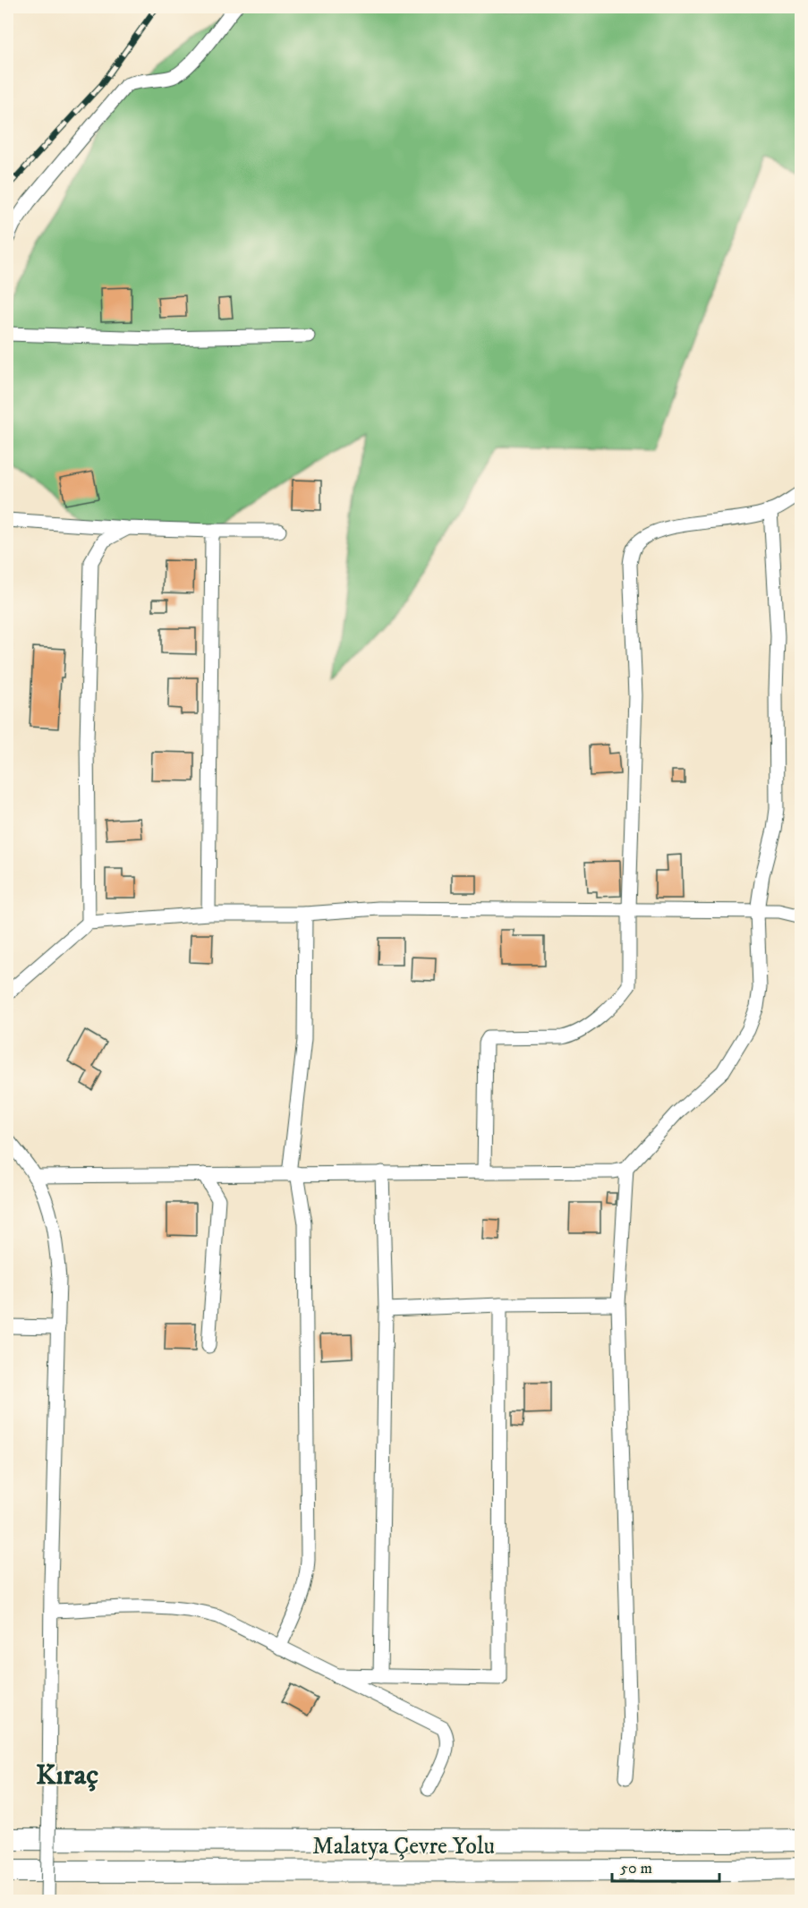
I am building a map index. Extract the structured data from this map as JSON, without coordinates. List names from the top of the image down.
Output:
{
  "streets": {
    "highway": ["Malatya Çevre Yolu"]
  },
  "districts": ["Kıraç"],
  "scale_bar": "50 m"
}
